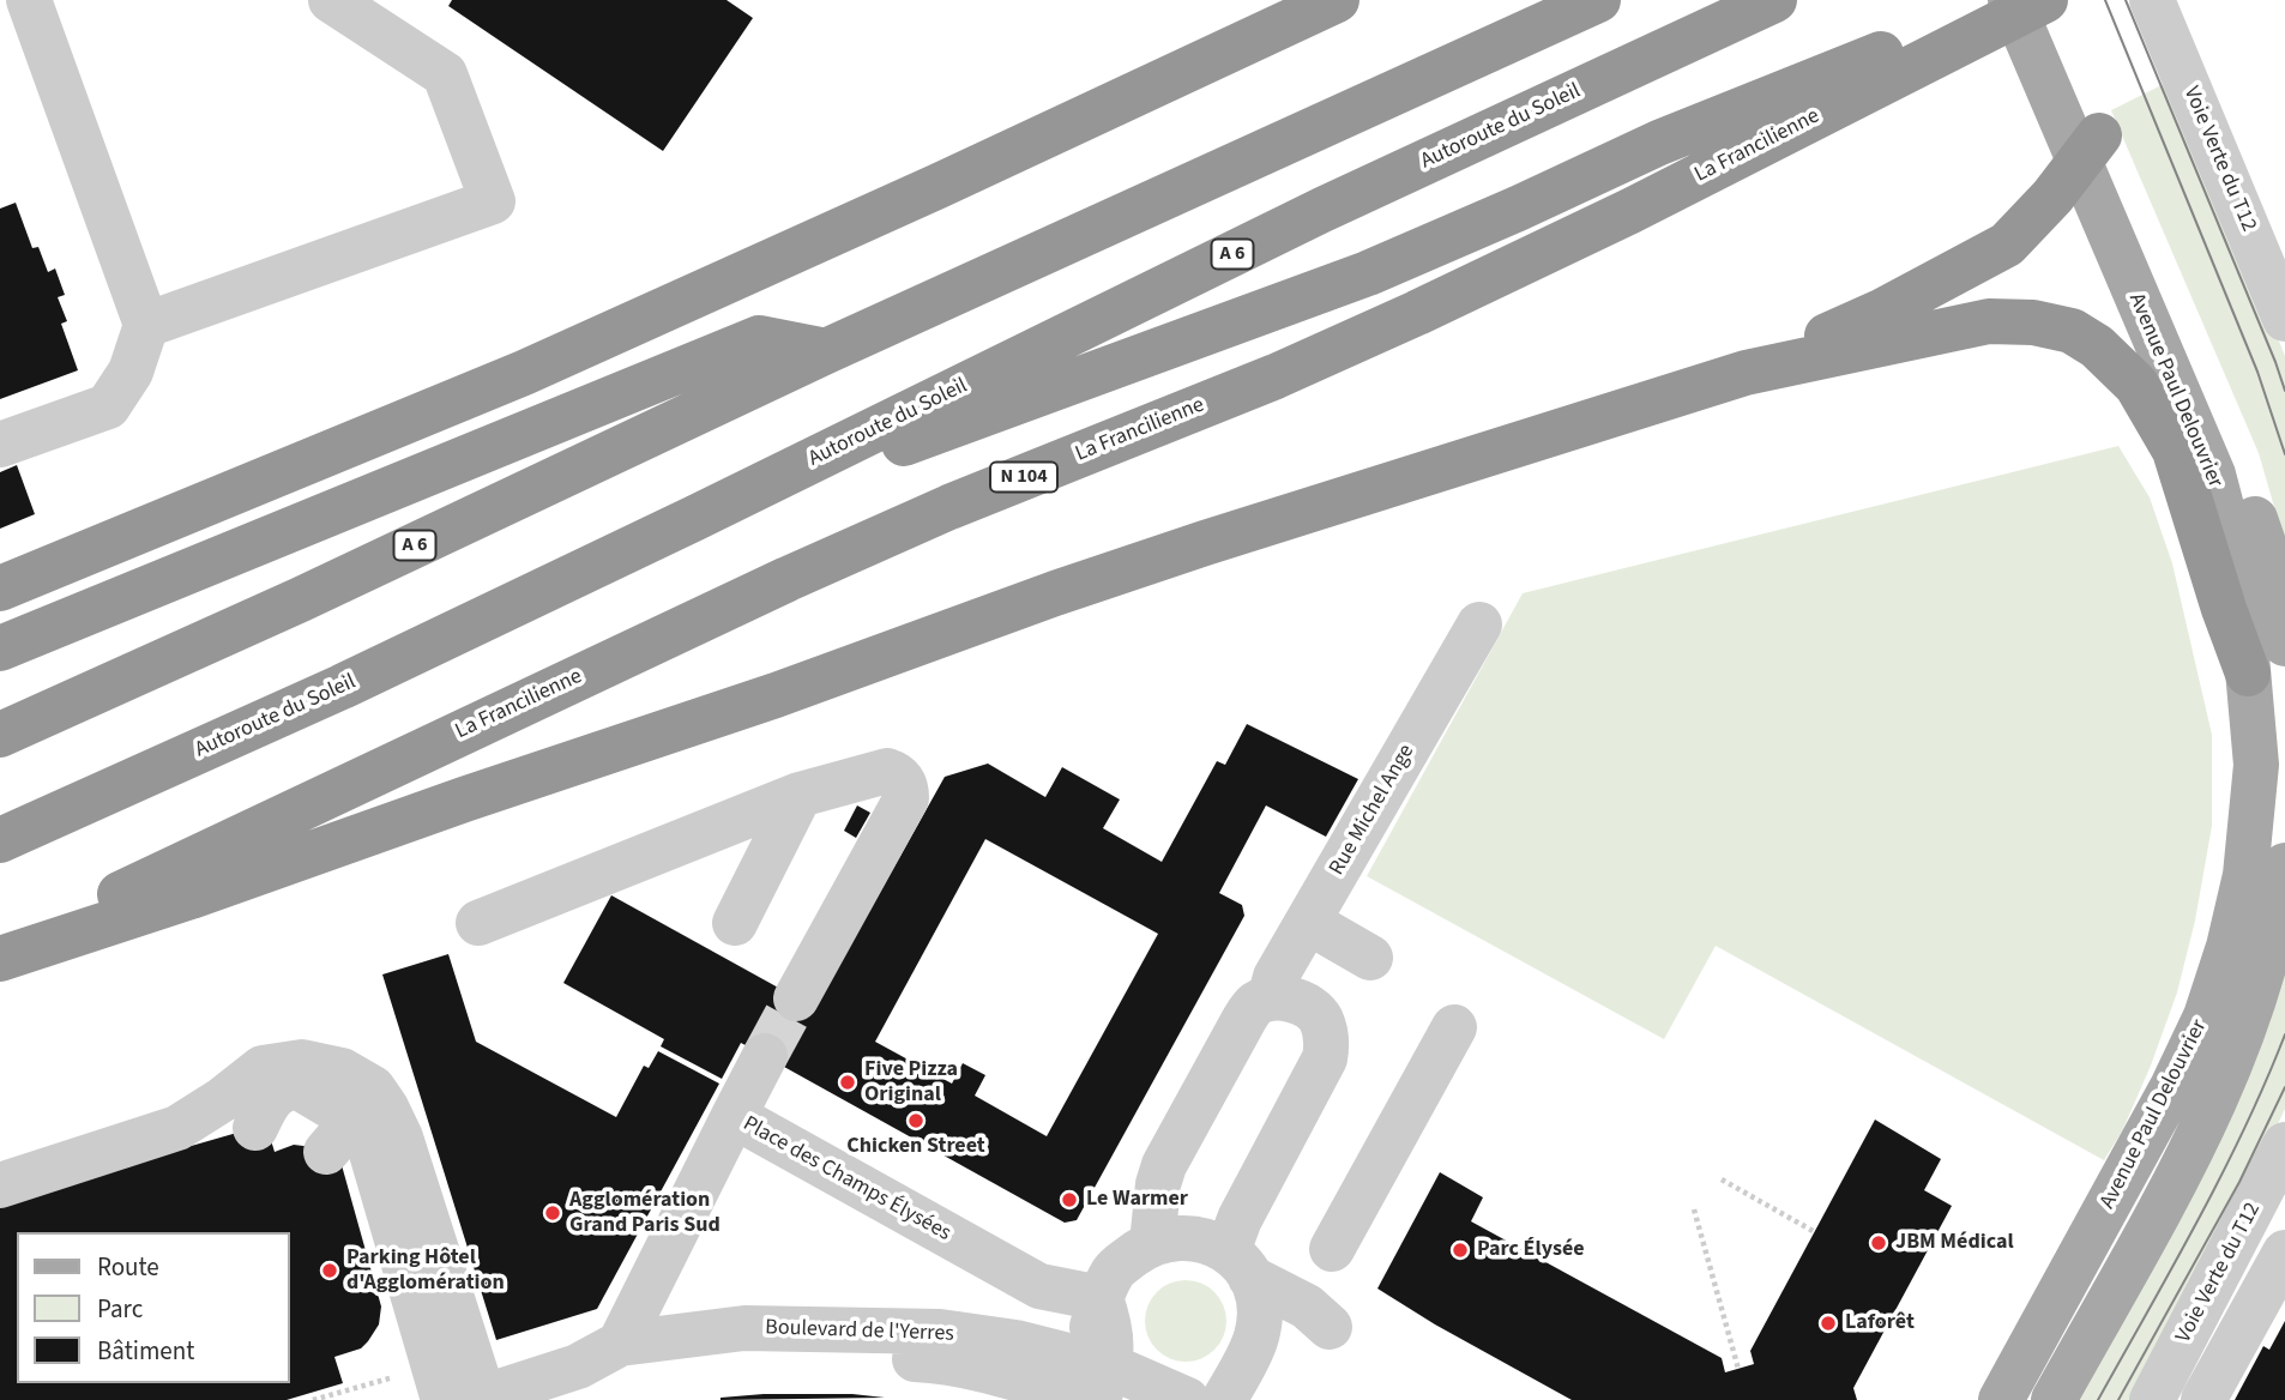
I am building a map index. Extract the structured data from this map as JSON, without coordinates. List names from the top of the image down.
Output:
{
  "streets": {
    "highway": [
      "Autoroute du Soleil",
      "La Francilienne",
      "A 6",
      "N 104"
    ],
    "main road": ["Avenue Paul Delouvrier"],
    "street": [
      "Voie Verte du T12",
      "Rue Michel Ange",
      "Place des Champs Élysées",
      "Boulevard de l'Yerres"
    ]
  },
  "crossings": [
    ["La Francilienne", "Avenue Paul Delouvrier"],
    ["Place des Champs Élysées", "Boulevard de l'Yerres"]
  ],
  "places": [
    "Five Pizza Original",
    "Chicken Street",
    "Le Warmer",
    "Agglomération Grand Paris Sud",
    "JBM Médical",
    "Parc Élysée",
    "Parking Hôtel d'Agglomération",
    "Laforêt"
  ],
  "legend": ["Route", "Parc", "Bâtiment"]
}
